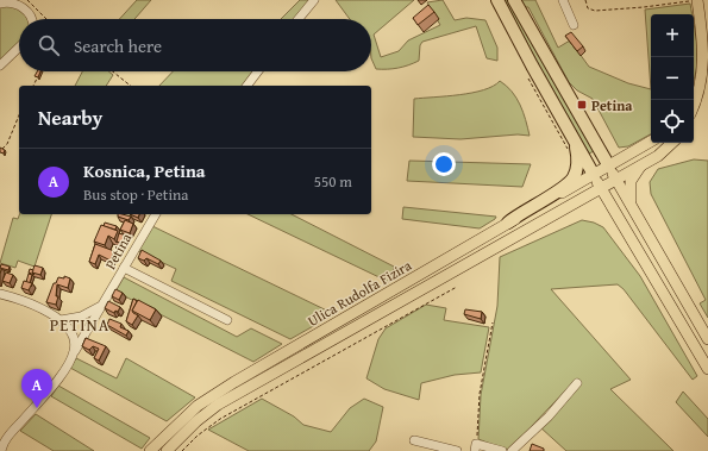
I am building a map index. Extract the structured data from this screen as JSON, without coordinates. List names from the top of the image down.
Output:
{
  "streets": {
    "main road": ["Ulica Rudolfa Fizira"],
    "street": ["Petina"]
  },
  "districts": ["PETINA"],
  "places": {
    "transit": ["Petina"]
  },
  "page": {
    "map_buttons": ["+", "−"],
    "search": "Search here",
    "heading": "Nearby",
    "list": [
      {
        "mark": "A",
        "name": "Kosnica, Petina",
        "note": "Bus stop · Petina",
        "value": "550 m"
      }
    ],
    "pins": "A"
  }
}
